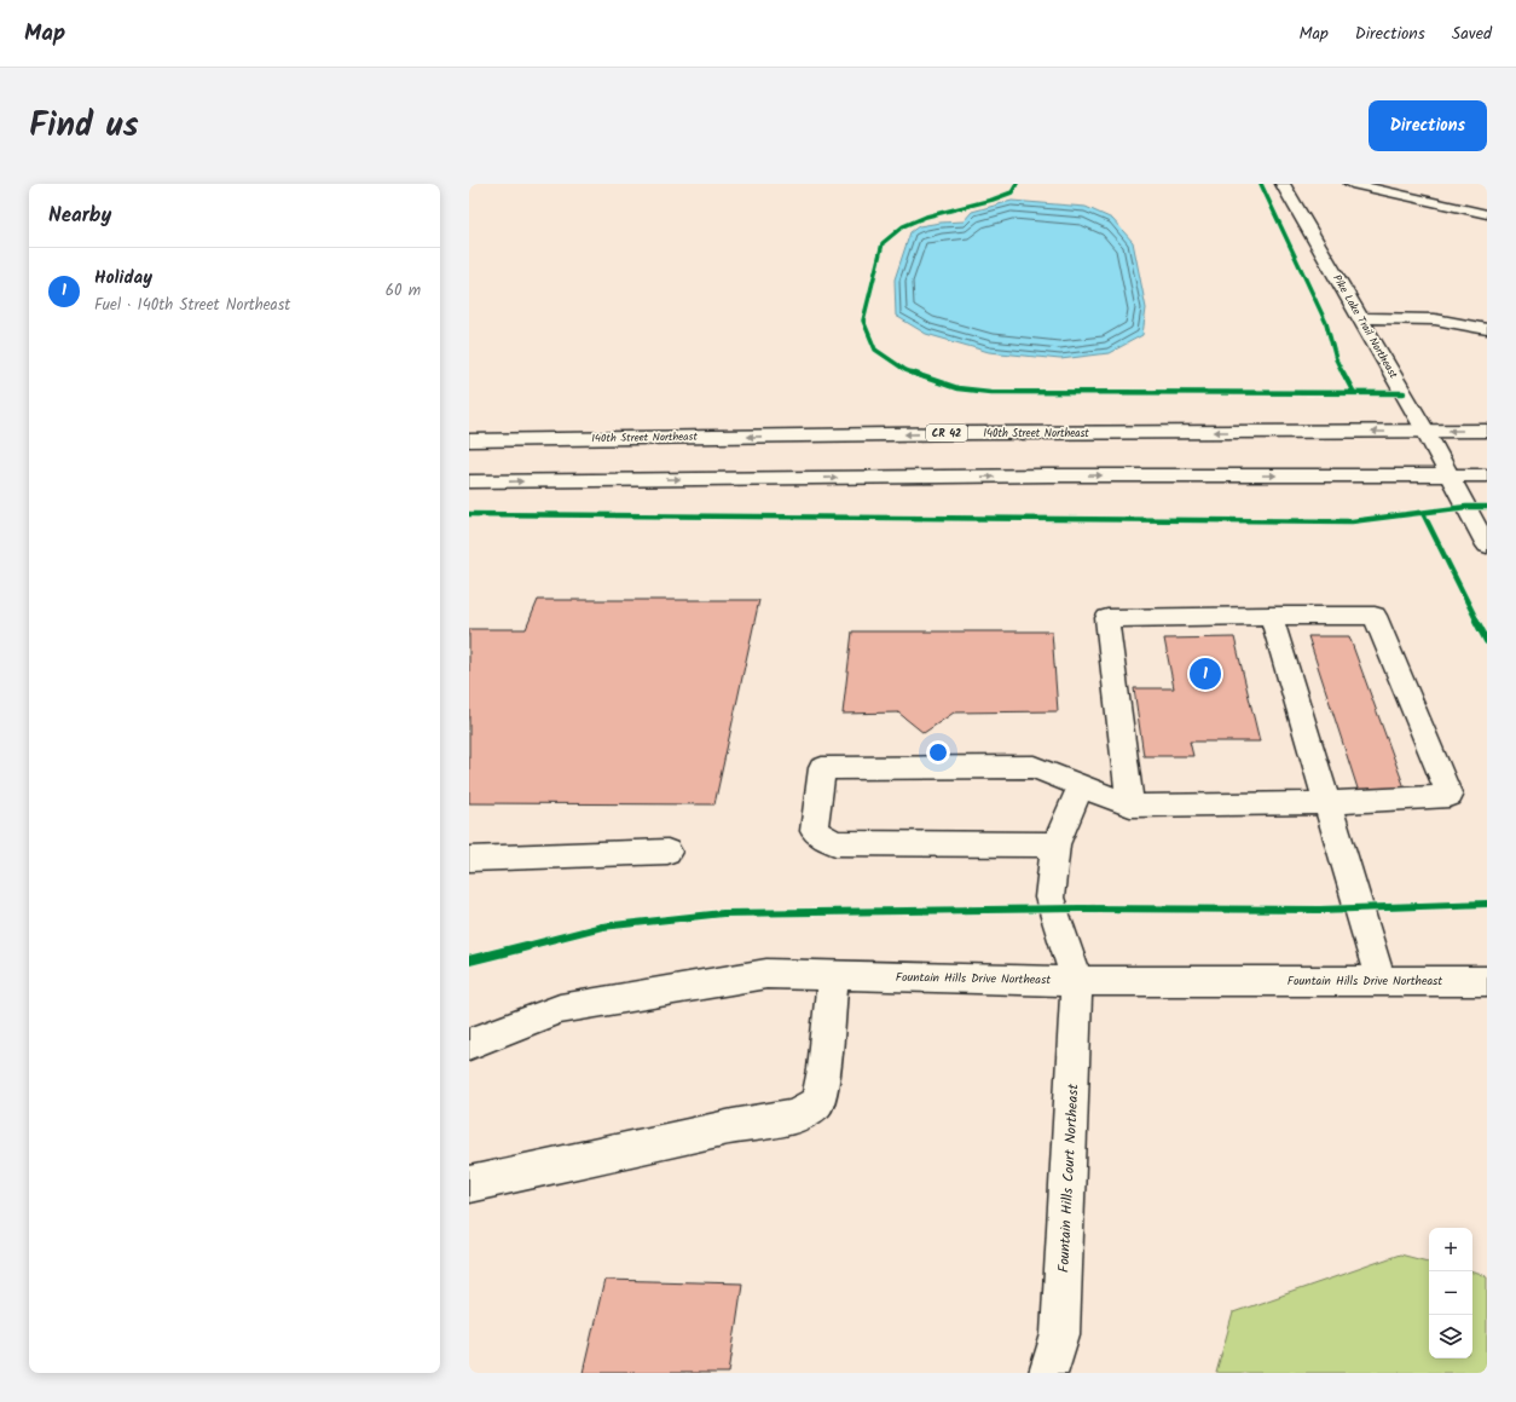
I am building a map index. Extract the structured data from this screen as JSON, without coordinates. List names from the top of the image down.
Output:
{
  "streets": {
    "main road": [
      "Pike Lake Trail Northeast",
      "CR 42",
      "140th Street Northeast",
      "Fountain Hills Drive Northeast",
      "Fountain Hills Court Northeast"
    ]
  },
  "crossings": [
    ["Pike Lake Trail Northeast", "140th Street Northeast"],
    ["Fountain Hills Drive Northeast", "Fountain Hills Court Northeast"]
  ],
  "page": {
    "header": "Map",
    "nav": ["Map", "Directions", "Saved"],
    "title": "Find us",
    "buttons": "Directions",
    "heading": "Nearby",
    "list": [
      {
        "mark": "1",
        "name": "Holiday",
        "note": "Fuel · 140th Street Northeast",
        "value": "60 m"
      }
    ],
    "pins": "1",
    "map_buttons": ["+", "−"]
  }
}
